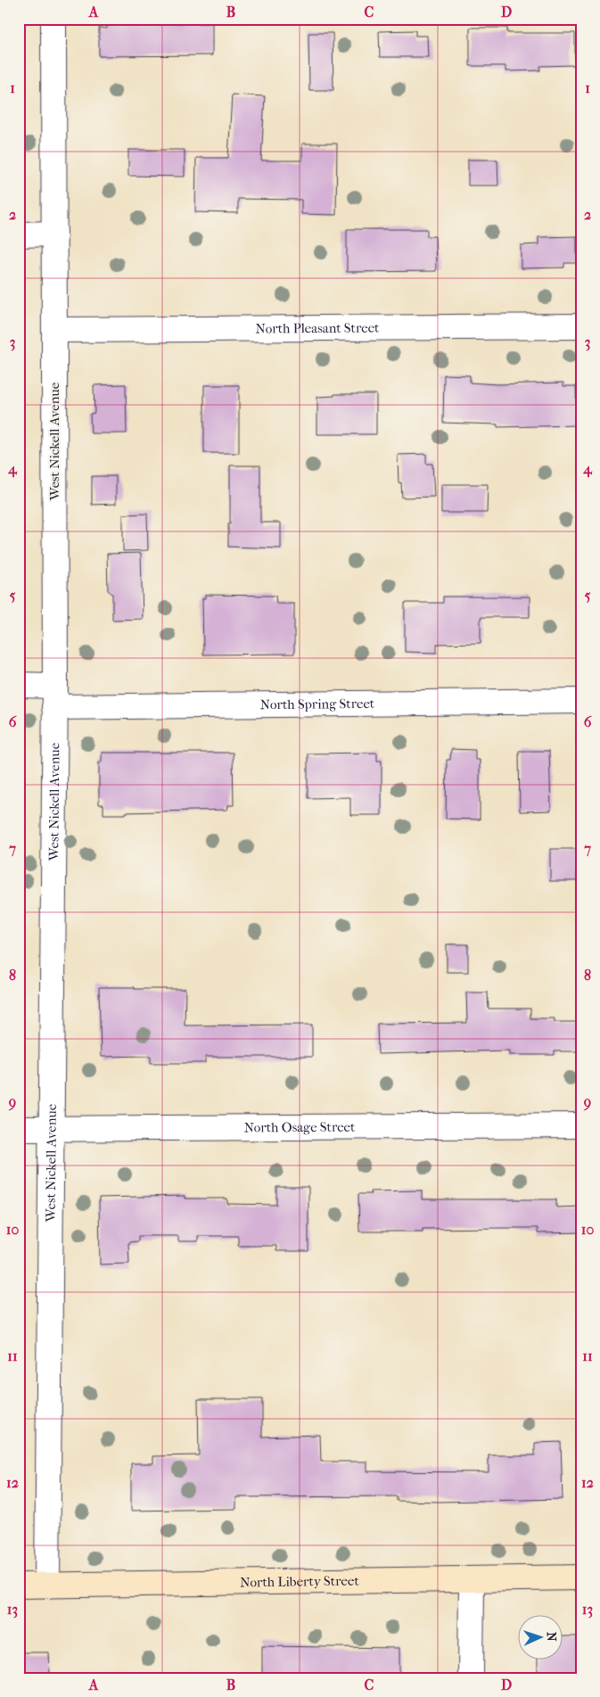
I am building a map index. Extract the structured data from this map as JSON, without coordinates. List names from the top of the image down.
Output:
{
  "streets": {
    "main road": ["North Liberty Street"],
    "street": [
      "North Pleasant Street",
      "West Nickell Avenue",
      "North Spring Street",
      "North Osage Street"
    ]
  },
  "crossings": [
    ["North Pleasant Street", "West Nickell Avenue"],
    ["West Nickell Avenue", "North Spring Street"],
    ["West Nickell Avenue", "North Osage Street"],
    ["West Nickell Avenue", "North Liberty Street"]
  ],
  "north": "right",
  "grid": {
    "columns": [
      "A",
      "B",
      "C",
      "D"
    ],
    "rows": [
      "1",
      "2",
      "3",
      "4",
      "5",
      "6",
      "7",
      "8",
      "9",
      "10",
      "11",
      "12",
      "13"
    ]
  }
}
